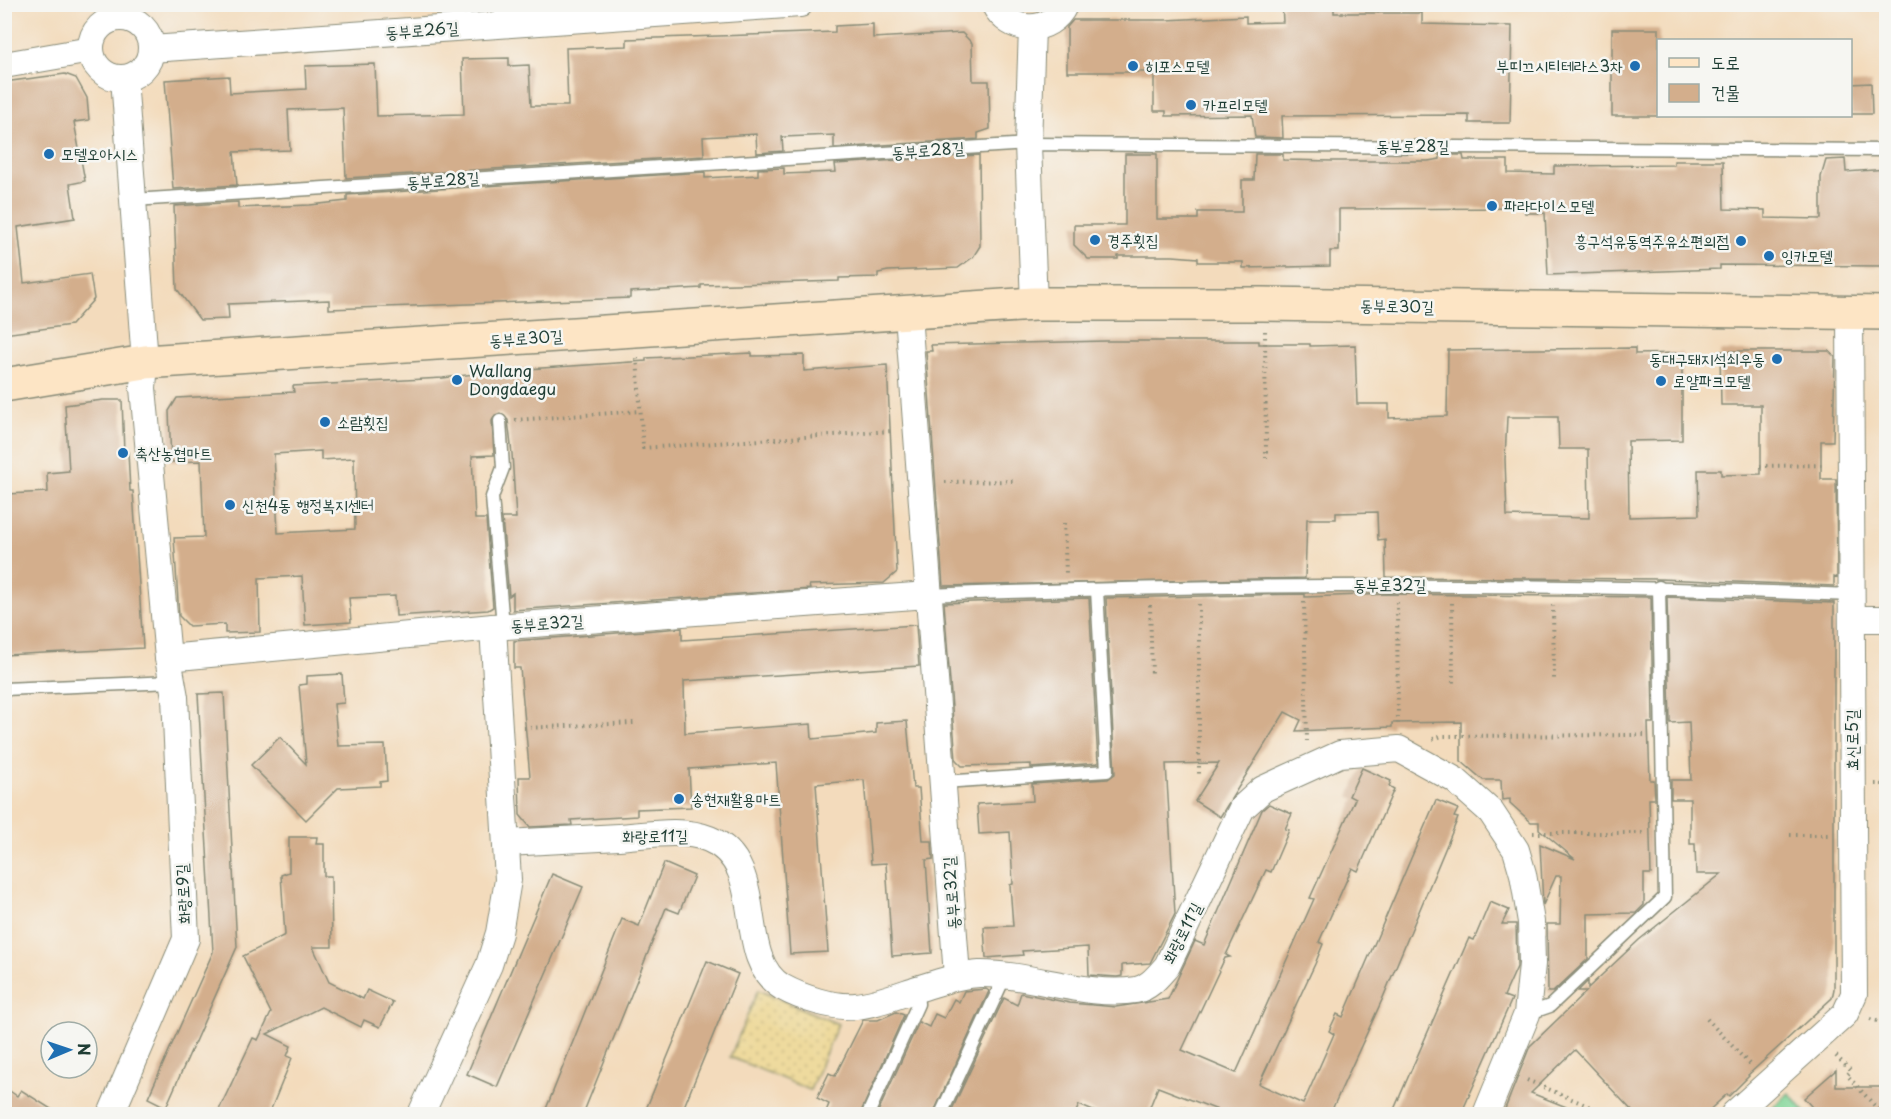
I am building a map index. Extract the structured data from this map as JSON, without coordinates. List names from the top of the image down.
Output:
{
  "streets": {
    "main road": ["동부로30길"],
    "street": [
      "동부로26길",
      "동부로32길",
      "효신로5길",
      "화랑로11길",
      "화랑로9길"
    ],
    "lane": ["동부로28길"]
  },
  "crossings": [
    ["동부로30길", "효신로5길"],
    ["동부로32길", "효신로5길"],
    ["동부로32길", "화랑로11길"],
    ["동부로32길", "화랑로9길"]
  ],
  "places": [
    "히포스모텔",
    "부띠끄시티테라스3차",
    "카프리모텔",
    "모텔오아시스",
    "파라다이스모텔",
    "경주횟집",
    "흥구석유동역주유소편의점",
    "잉카모텔",
    "동대구돼지석쇠우동",
    "Wallang Dongdaegu",
    "로얄파크모텔",
    "소람횟집",
    "축산농협마트",
    "신천4동 행정복지센터",
    "송현재활용마트"
  ],
  "legend": ["도로", "건물"],
  "north": "right"
}
